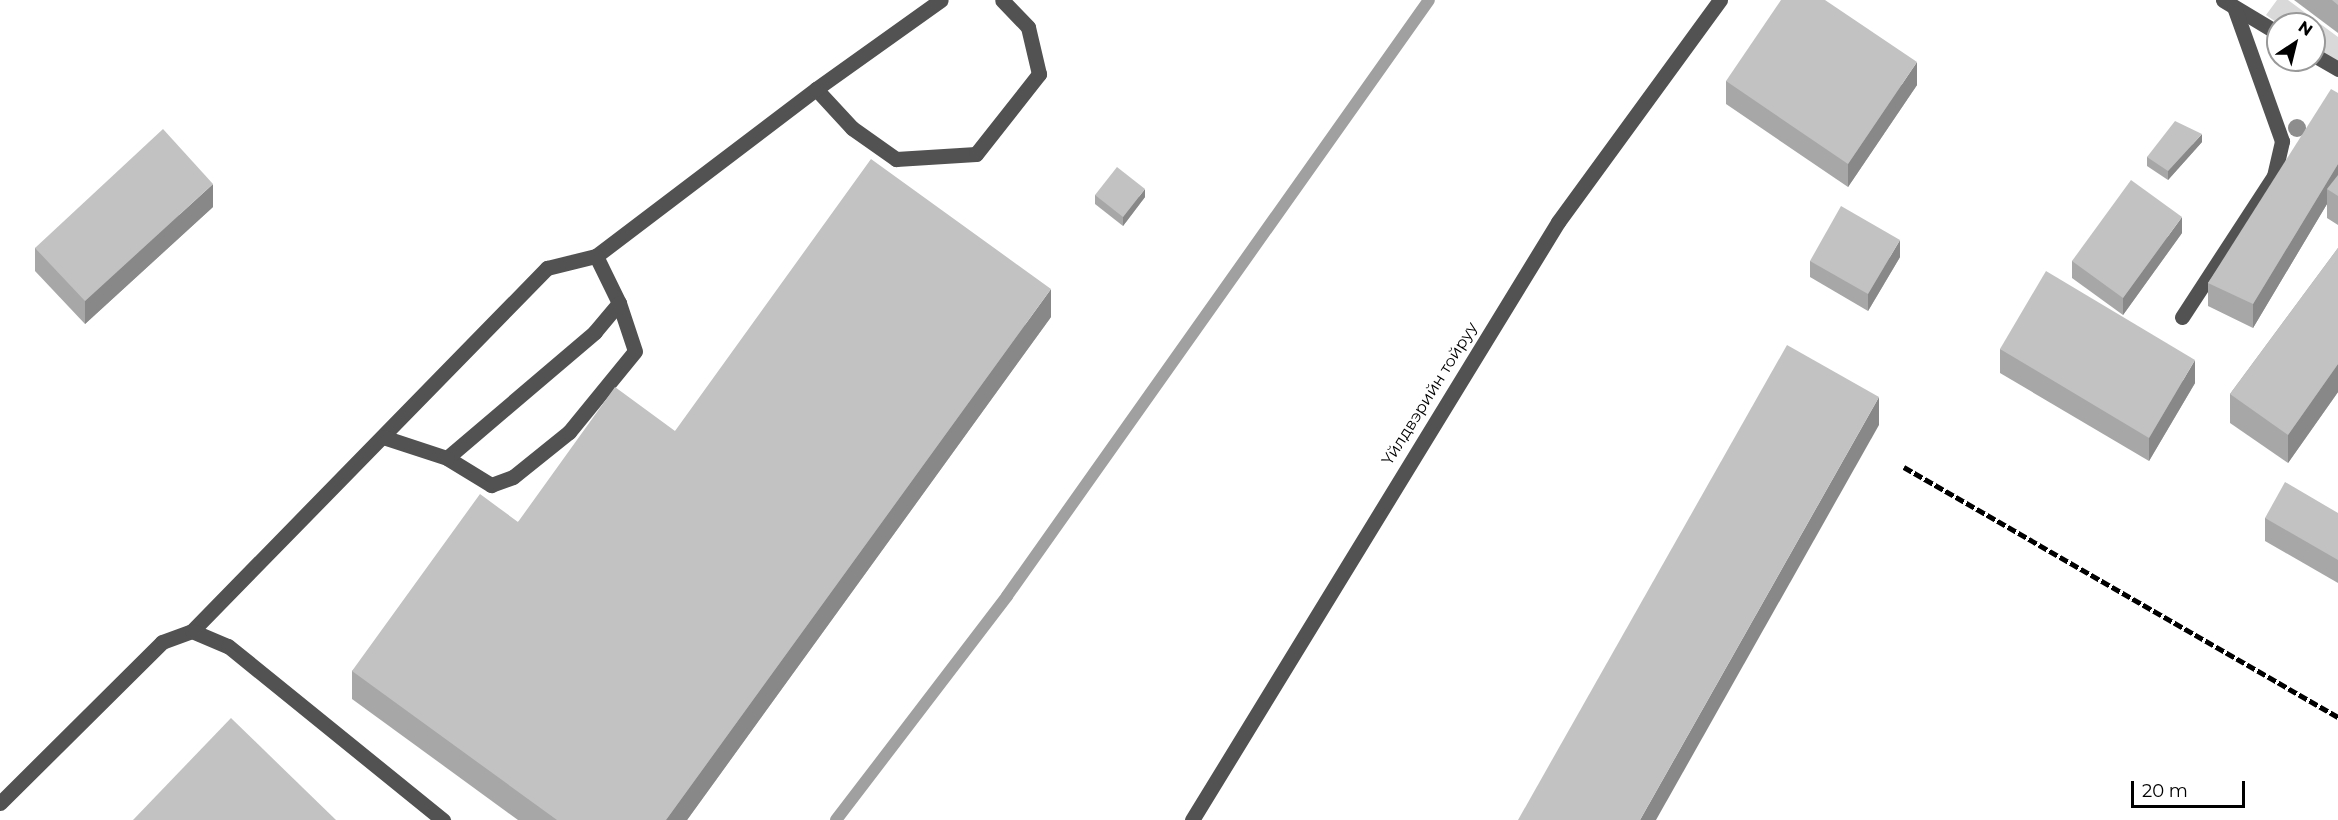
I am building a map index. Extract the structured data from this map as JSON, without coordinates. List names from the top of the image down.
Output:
{
  "streets": {
    "lane": ["Үйлдвэрийн тойруу"]
  },
  "scale_bar": "20 m",
  "north": "top right"
}
